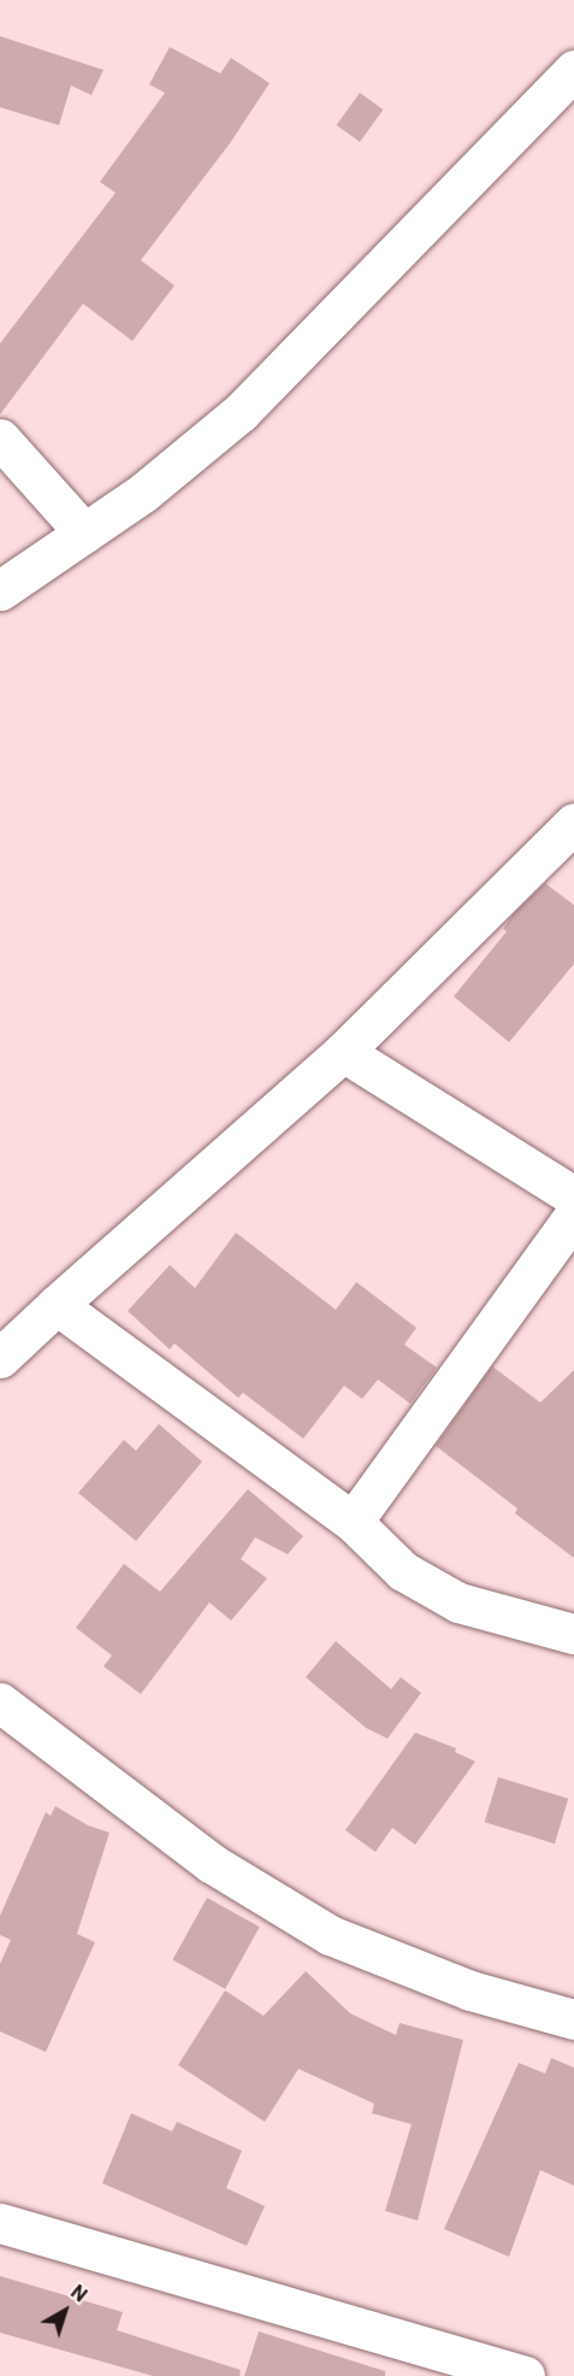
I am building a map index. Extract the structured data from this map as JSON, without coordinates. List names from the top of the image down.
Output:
{
  "north": "top right"
}
